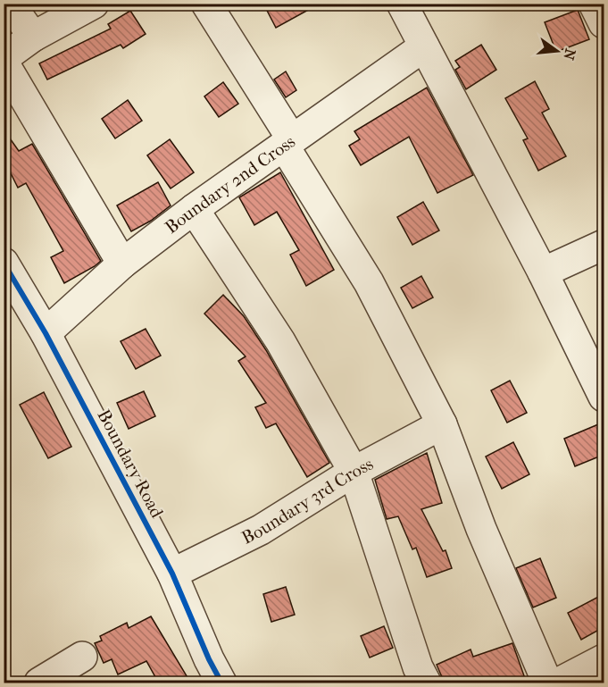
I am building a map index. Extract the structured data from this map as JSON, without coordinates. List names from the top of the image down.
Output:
{
  "streets": {
    "street": ["Boundary 2nd Cross", "Boundary Road", "Boundary 3rd Cross"]
  },
  "crossings": [
    ["Boundary 2nd Cross", "Boundary Road"],
    ["Boundary Road", "Boundary 3rd Cross"]
  ],
  "north": "right"
}
